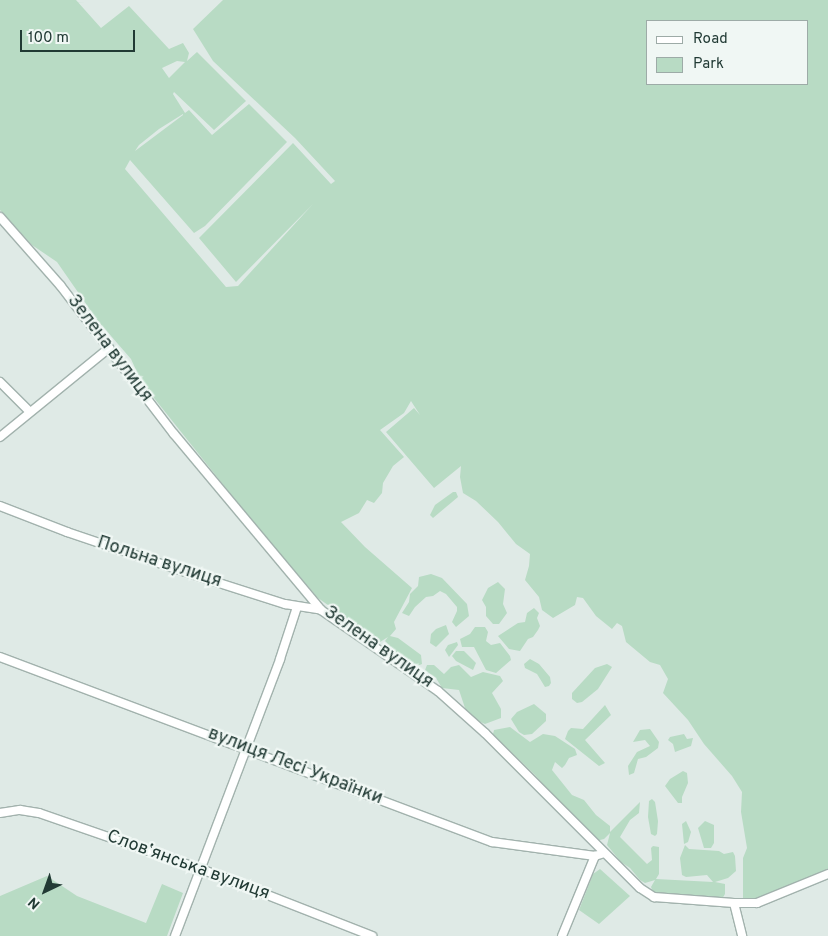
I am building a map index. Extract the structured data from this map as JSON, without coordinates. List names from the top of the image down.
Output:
{
  "streets": {
    "street": [
      "Зелена вулиця",
      "Польна вулиця",
      "вулиця Лесі Українки",
      "Словʼянська вулиця"
    ]
  },
  "crossings": [
    ["Зелена вулиця", "Польна вулиця"]
  ],
  "legend": ["Road", "Park"],
  "scale_bar": "100 m",
  "north": "bottom left"
}
